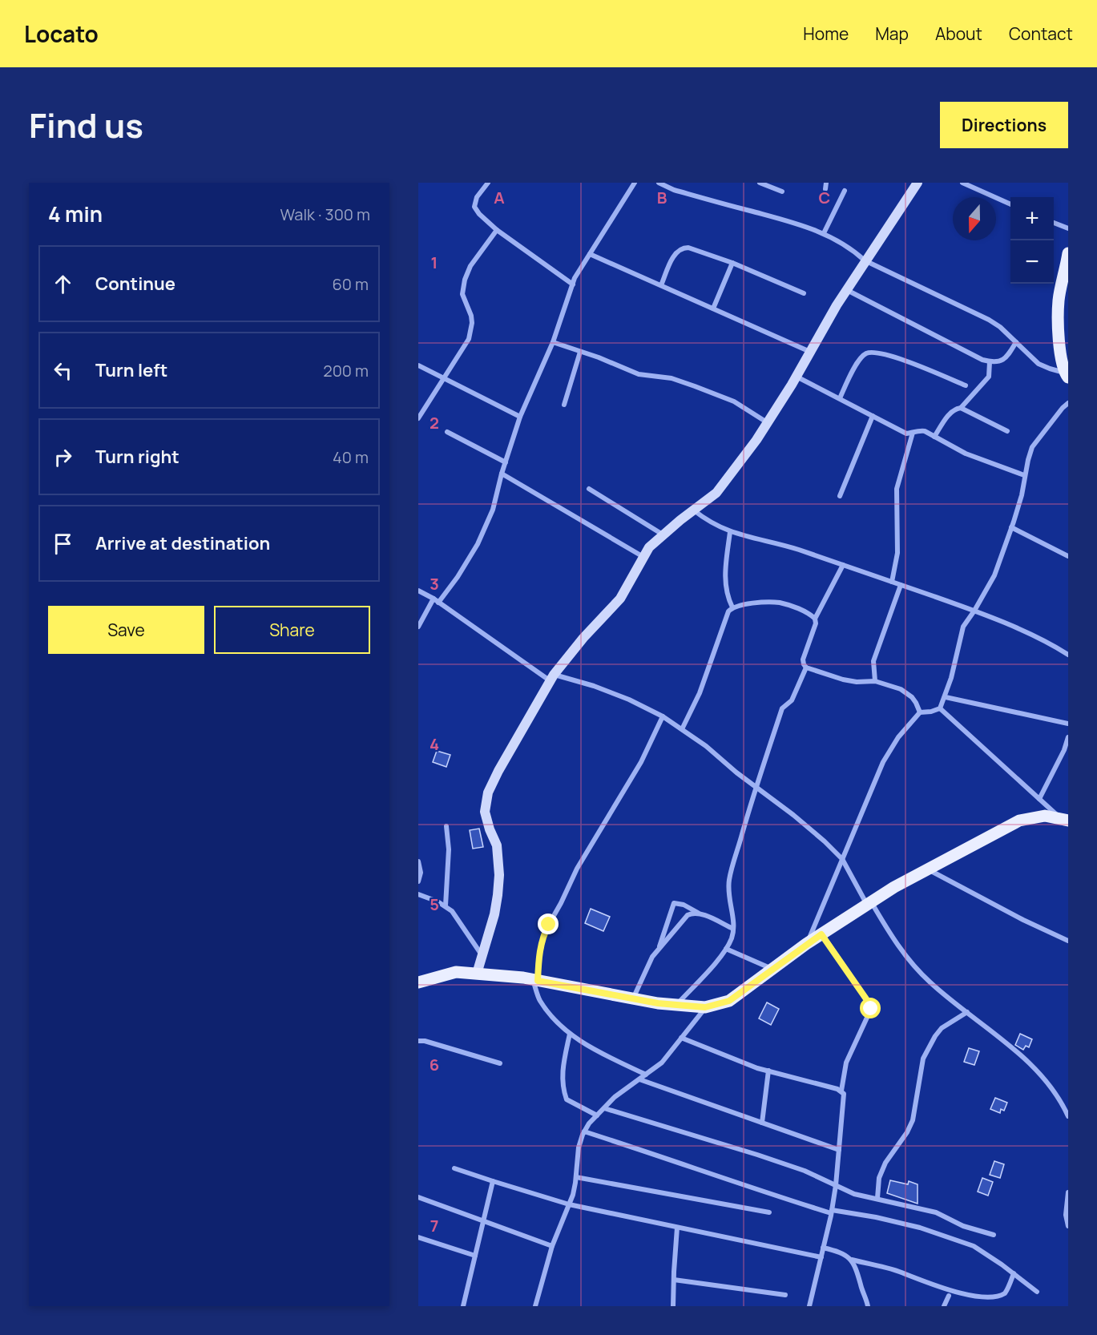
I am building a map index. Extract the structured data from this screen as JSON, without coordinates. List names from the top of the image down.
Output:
{
  "north": "bottom",
  "page": {
    "header": "Locato",
    "nav": [
      "Home",
      "Map",
      "About",
      "Contact"
    ],
    "title": "Find us",
    "buttons": [
      "Directions",
      ["Save", "Share"]
    ],
    "heading": ["4 min", "Walk · 300 m"],
    "map_buttons": ["+", "−"],
    "list": [
      ["Continue", "60 m"],
      ["Turn left", "200 m"],
      ["Turn right", "40 m"],
      "Arrive at destination"
    ]
  },
  "grid": {
    "columns": ["A", "B", "C"],
    "rows": [
      "1",
      "2",
      "3",
      "4",
      "5",
      "6",
      "7"
    ]
  }
}
